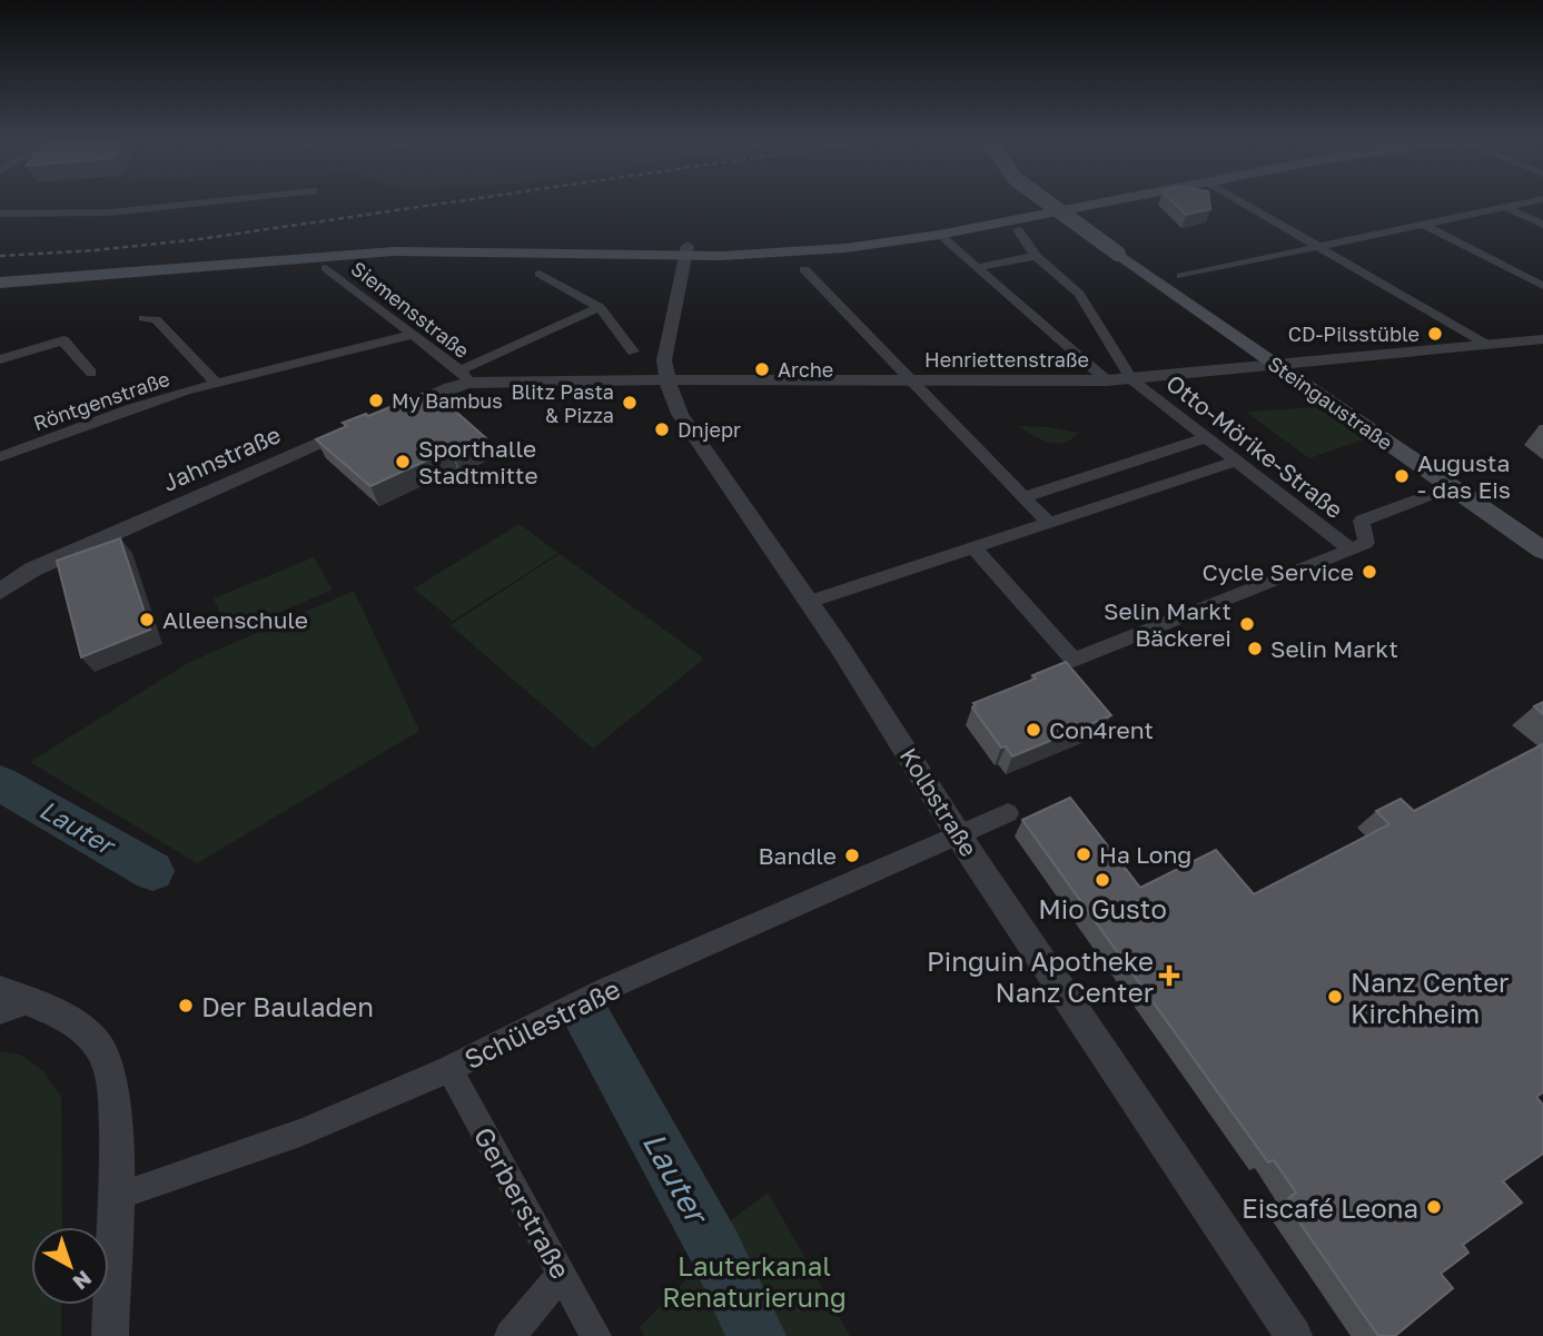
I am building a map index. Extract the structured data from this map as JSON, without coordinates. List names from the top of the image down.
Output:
{
  "streets": {
    "main road": ["Steingaustraße"],
    "street": [
      "Siemensstraße",
      "Henriettenstraße",
      "Röntgenstraße",
      "Otto-Mörike-Straße",
      "Jahnstraße",
      "Kolbstraße",
      "Schülestraße",
      "Gerberstraße"
    ]
  },
  "crossings": [
    ["Siemensstraße", "Henriettenstraße"],
    ["Siemensstraße", "Röntgenstraße"],
    ["Siemensstraße", "Jahnstraße"],
    ["Henriettenstraße", "Steingaustraße"],
    ["Henriettenstraße", "Otto-Mörike-Straße"],
    ["Henriettenstraße", "Jahnstraße"],
    ["Henriettenstraße", "Kolbstraße"],
    ["Kolbstraße", "Schülestraße"],
    ["Schülestraße", "Gerberstraße"]
  ],
  "water": ["Lauter"],
  "parks": ["Lauterkanal Renaturierung"],
  "places": {
    "other": [
      "CD-Pilsstüble",
      "Arche",
      "My Bambus",
      "Blitz Pasta & Pizza",
      "Dnjepr",
      "Sporthalle Stadtmitte",
      "Augusta - das Eis",
      "Cycle Service",
      "Alleenschule",
      "Selin Markt Bäckerei",
      "Selin Markt",
      "Con4rent",
      "Ha Long",
      "Bandle",
      "Mio Gusto",
      "Nanz Center Kirchheim",
      "Der Bauladen",
      "Eiscafé Leona"
    ],
    "health": ["Pinguin Apotheke Nanz Center"]
  },
  "north": "bottom right"
}
